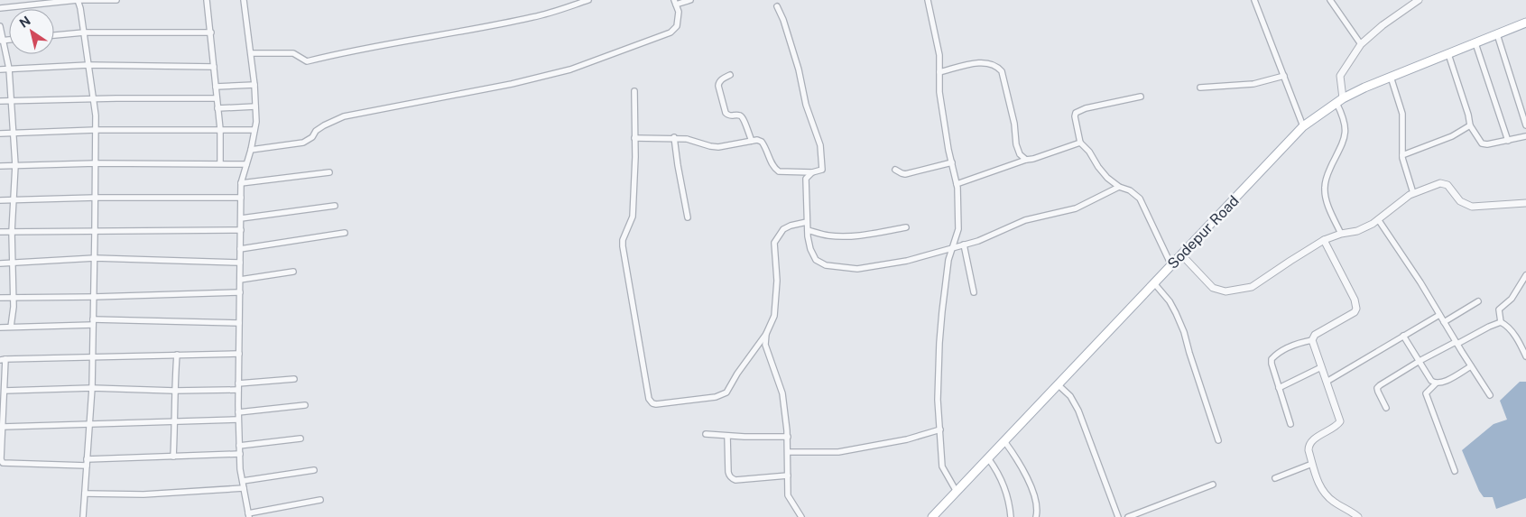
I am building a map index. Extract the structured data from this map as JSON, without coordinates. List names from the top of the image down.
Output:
{
  "streets": {
    "main road": ["Sodepur Road"]
  },
  "north": "top left"
}
